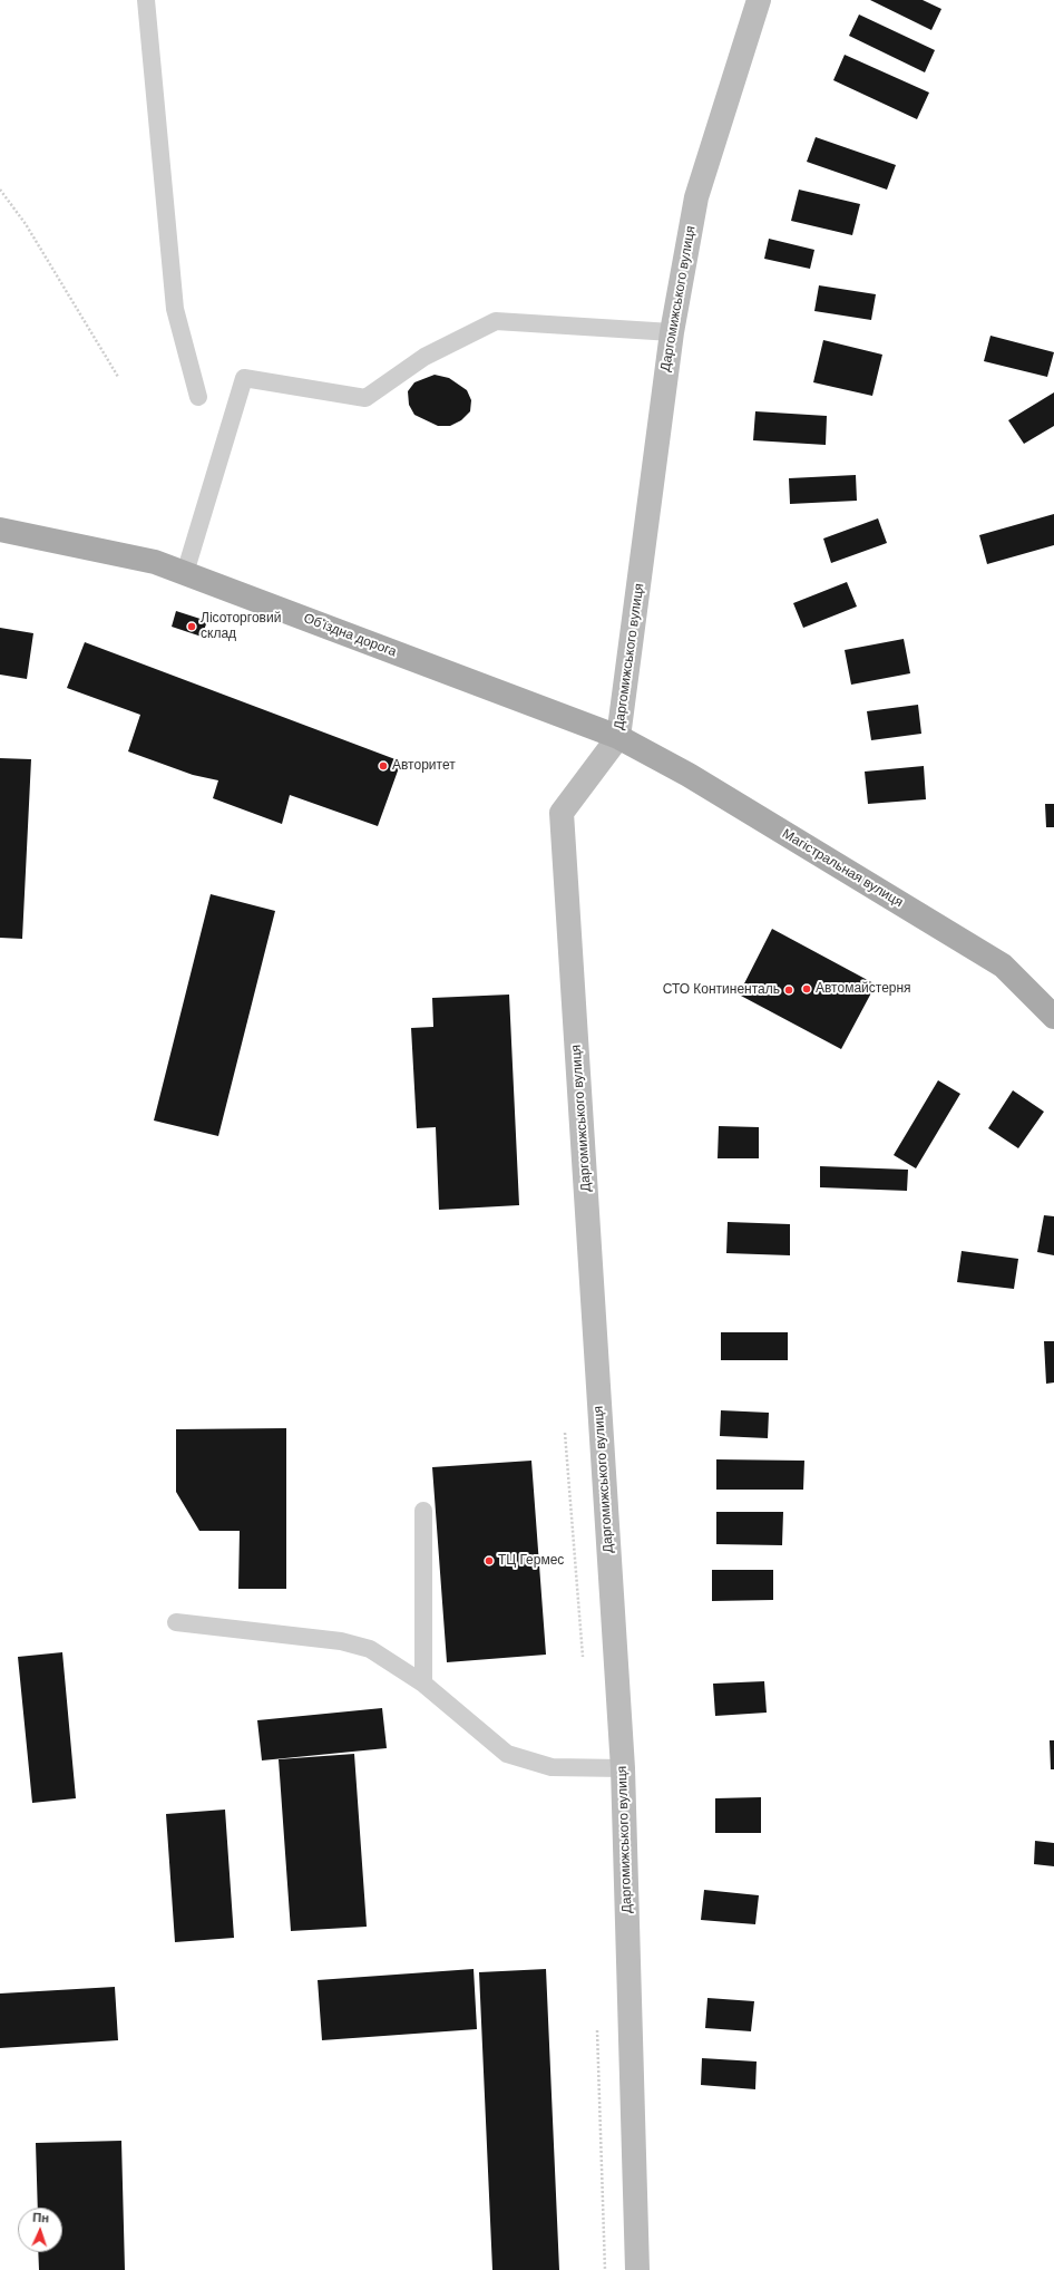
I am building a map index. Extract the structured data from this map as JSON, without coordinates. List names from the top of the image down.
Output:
{
  "streets": {
    "main road": ["Об'їздна дорога", "Магістральная вулиця"],
    "street": ["Даргомижського вулиця"]
  },
  "crossings": [
    ["Даргомижського вулиця", "Об'їздна дорога"],
    ["Даргомижського вулиця", "Магістральная вулиця"],
    ["Об'їздна дорога", "Магістральная вулиця"]
  ],
  "places": [
    "Лісоторговий склад",
    "Авторитет",
    "Автомайстерня",
    "СТО Континенталь",
    "ТЦ Гермес"
  ],
  "north": "top"
}
